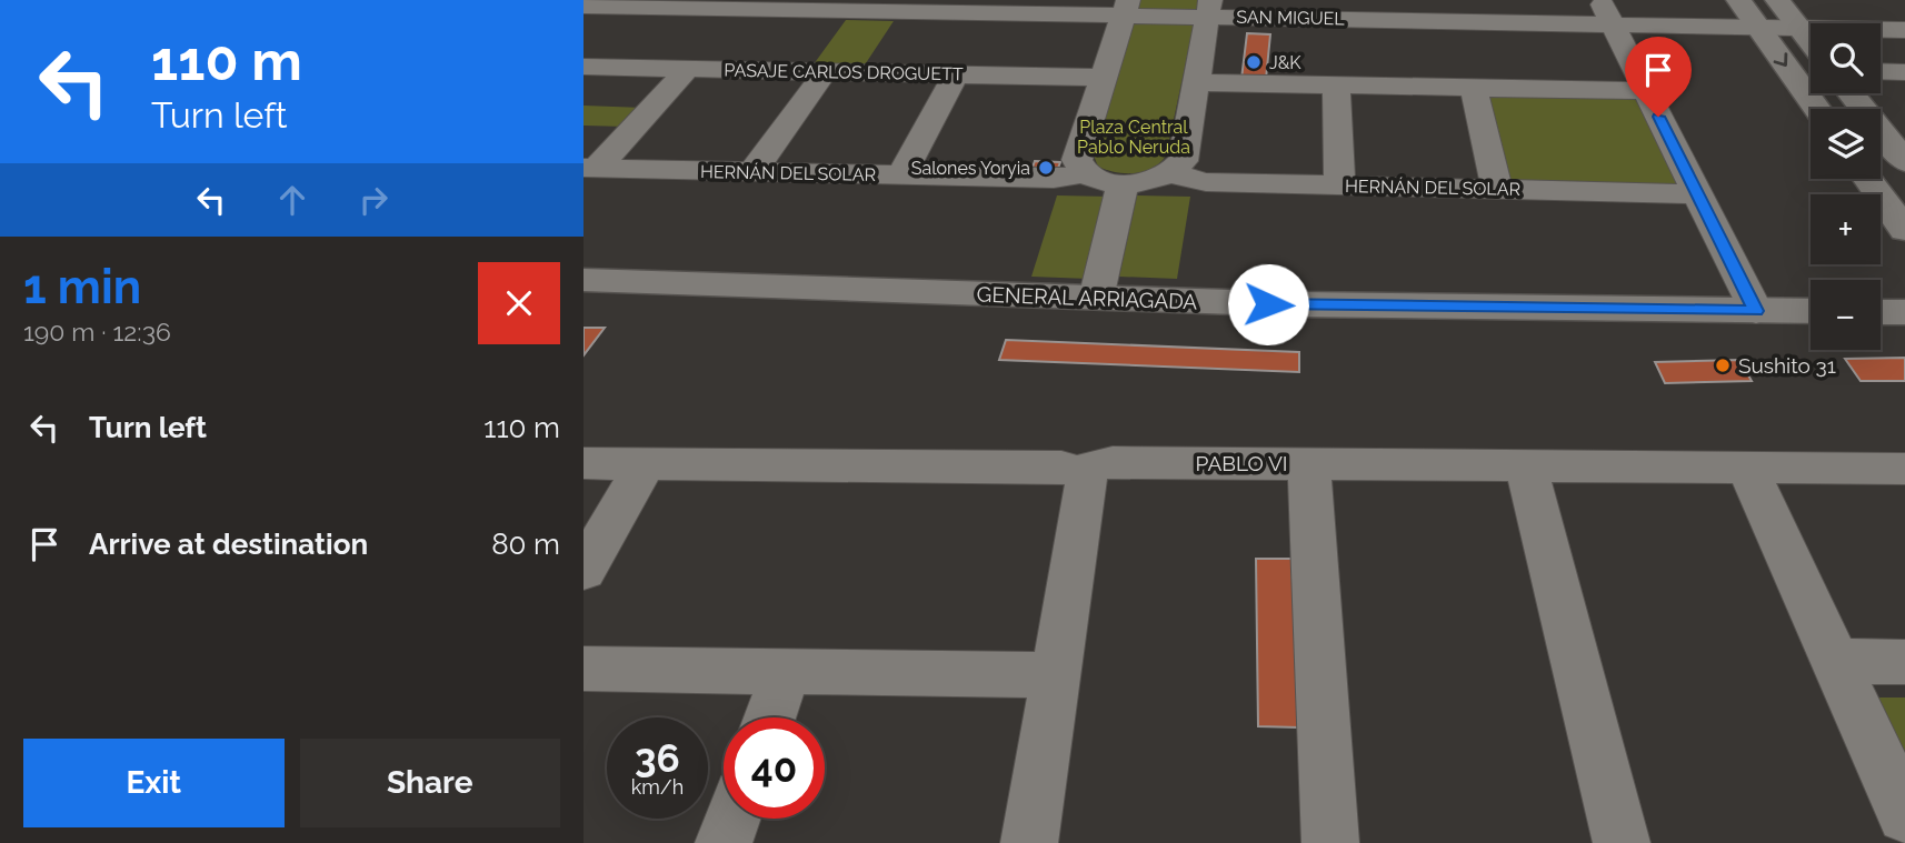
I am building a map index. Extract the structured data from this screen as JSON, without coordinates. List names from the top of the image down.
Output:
{
  "streets": {
    "street": [
      "SAN MIGUEL",
      "PASAJE CARLOS DROGUETT",
      "HERNÁN DEL SOLAR",
      "GENERAL ARRIAGADA",
      "PABLO VI"
    ]
  },
  "parks": ["Plaza Central Pablo Neruda"],
  "places": ["J&K", "Salones Yoryia", "Sushito 31"],
  "page": {
    "turn": ["110 m", "Turn left"],
    "map_buttons": ["+", "−"],
    "heading": ["1 min", "190 m · 12:36"],
    "list": [
      {
        "name": "Turn left",
        "value": "110 m"
      },
      {
        "name": "Arrive at destination",
        "value": "80 m"
      }
    ],
    "speed": "36 km/h",
    "limit": "40",
    "buttons": ["Exit", "Share"]
  }
}
